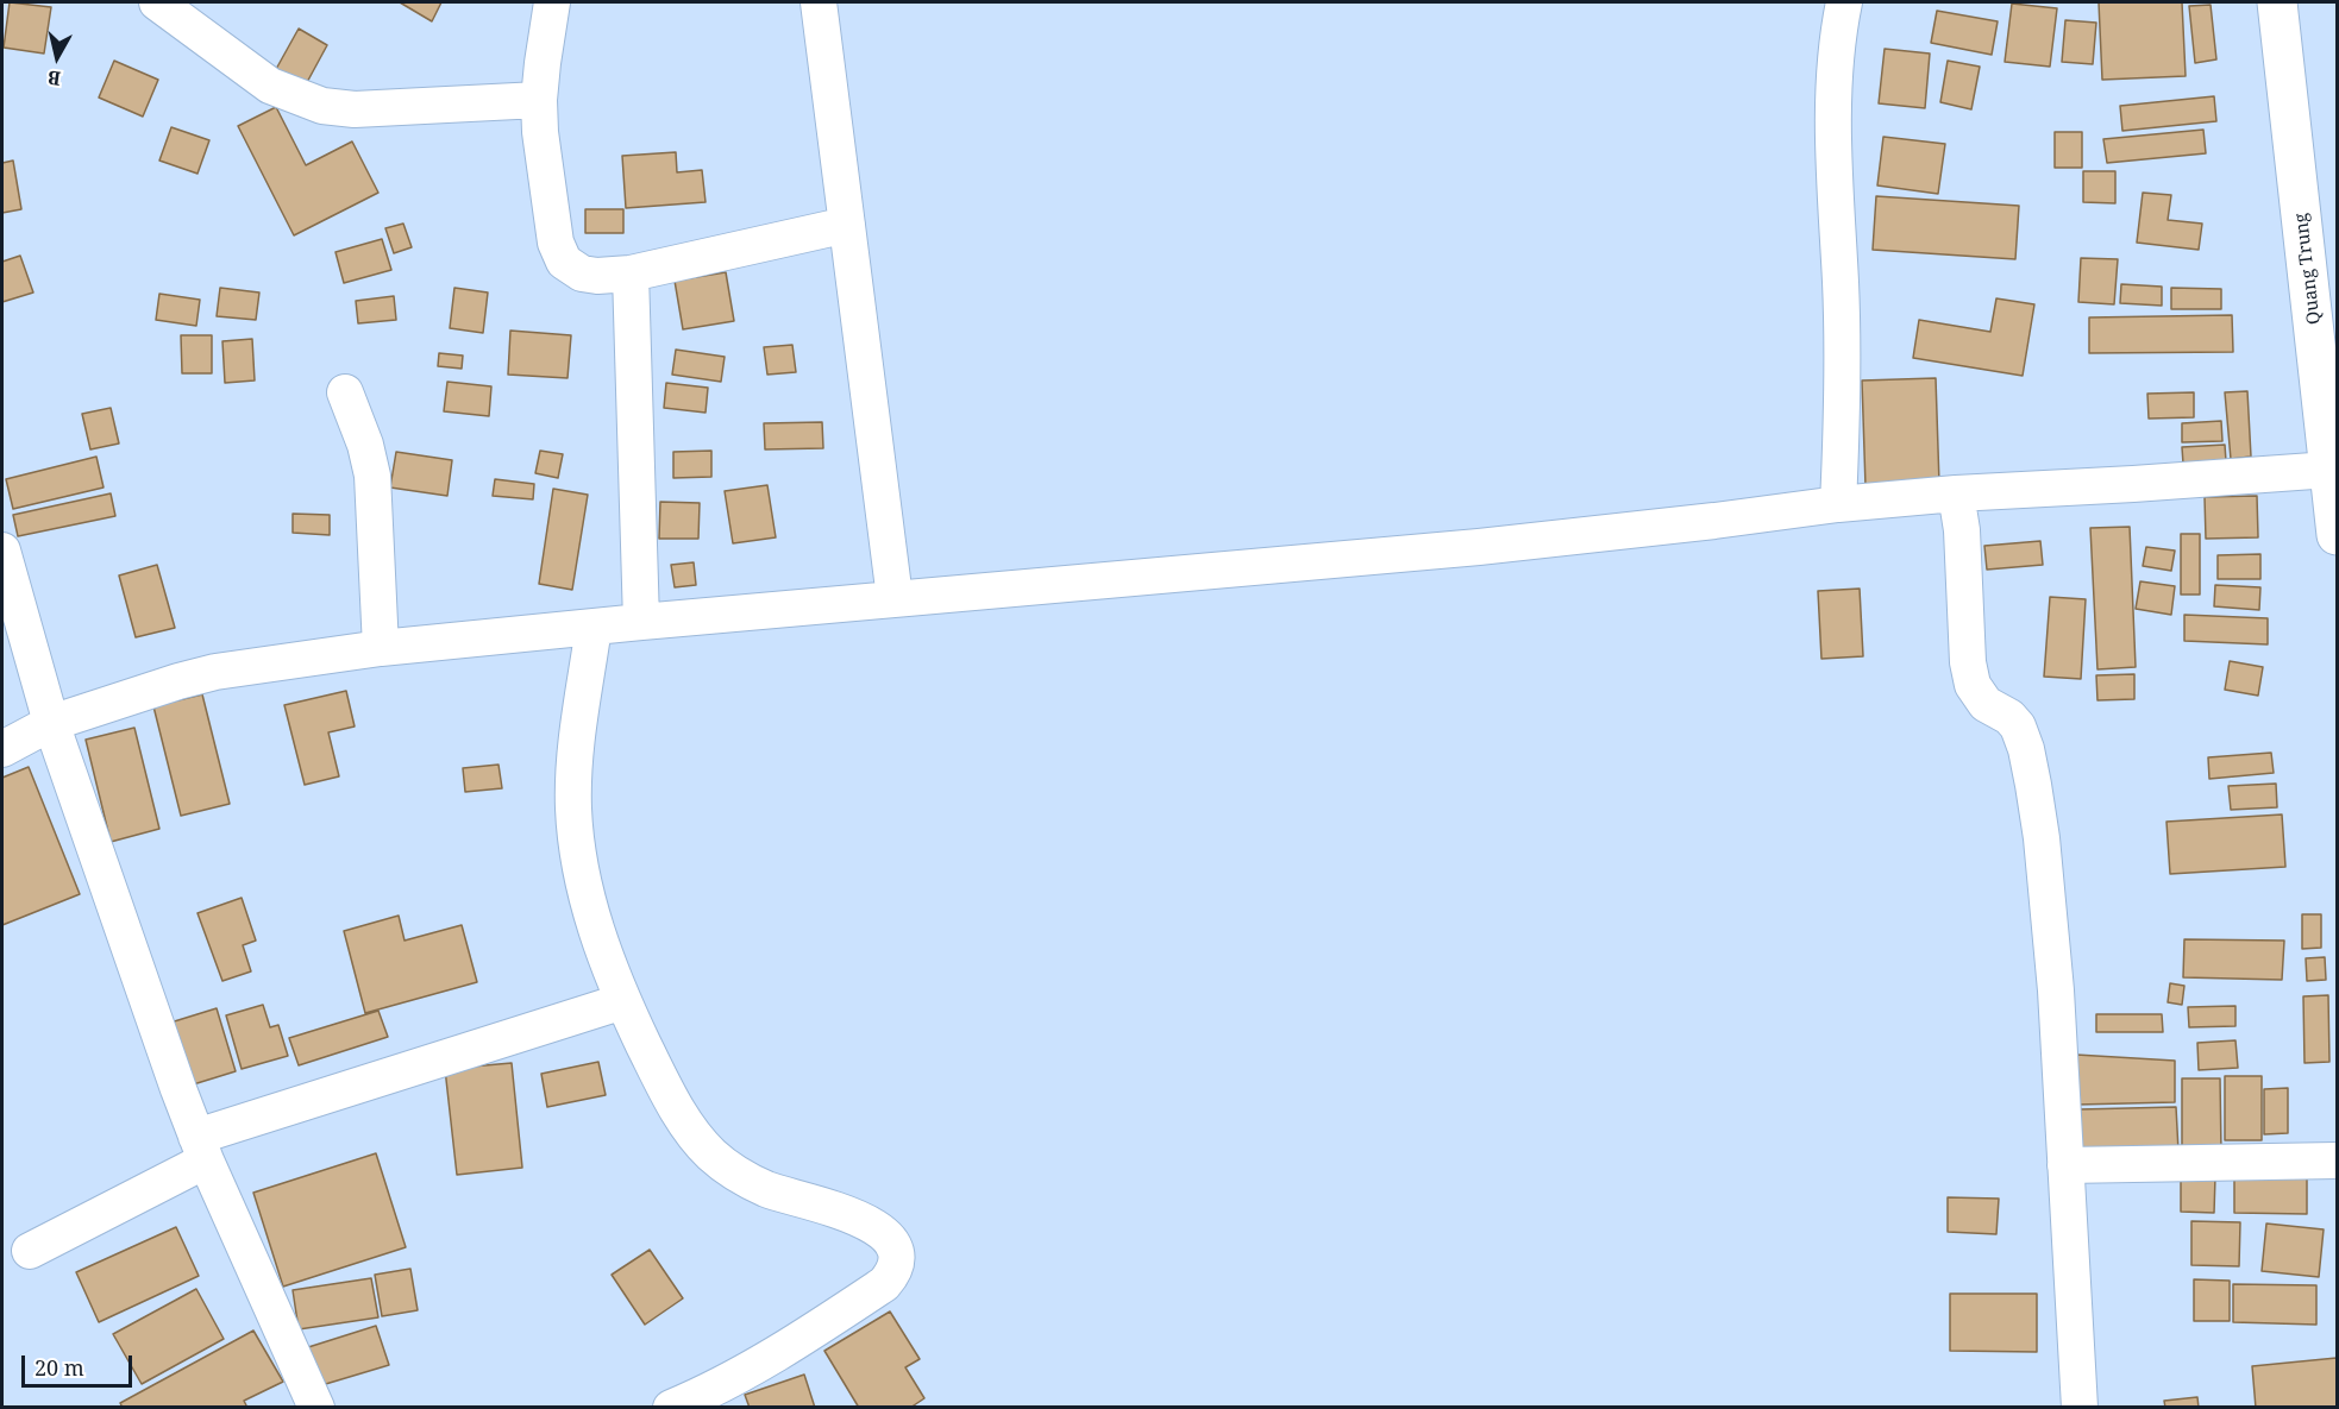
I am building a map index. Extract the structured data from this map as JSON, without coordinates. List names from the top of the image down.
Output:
{
  "streets": {
    "main road": ["Quang Trung"]
  },
  "scale_bar": "20 m",
  "north": "bottom"
}
